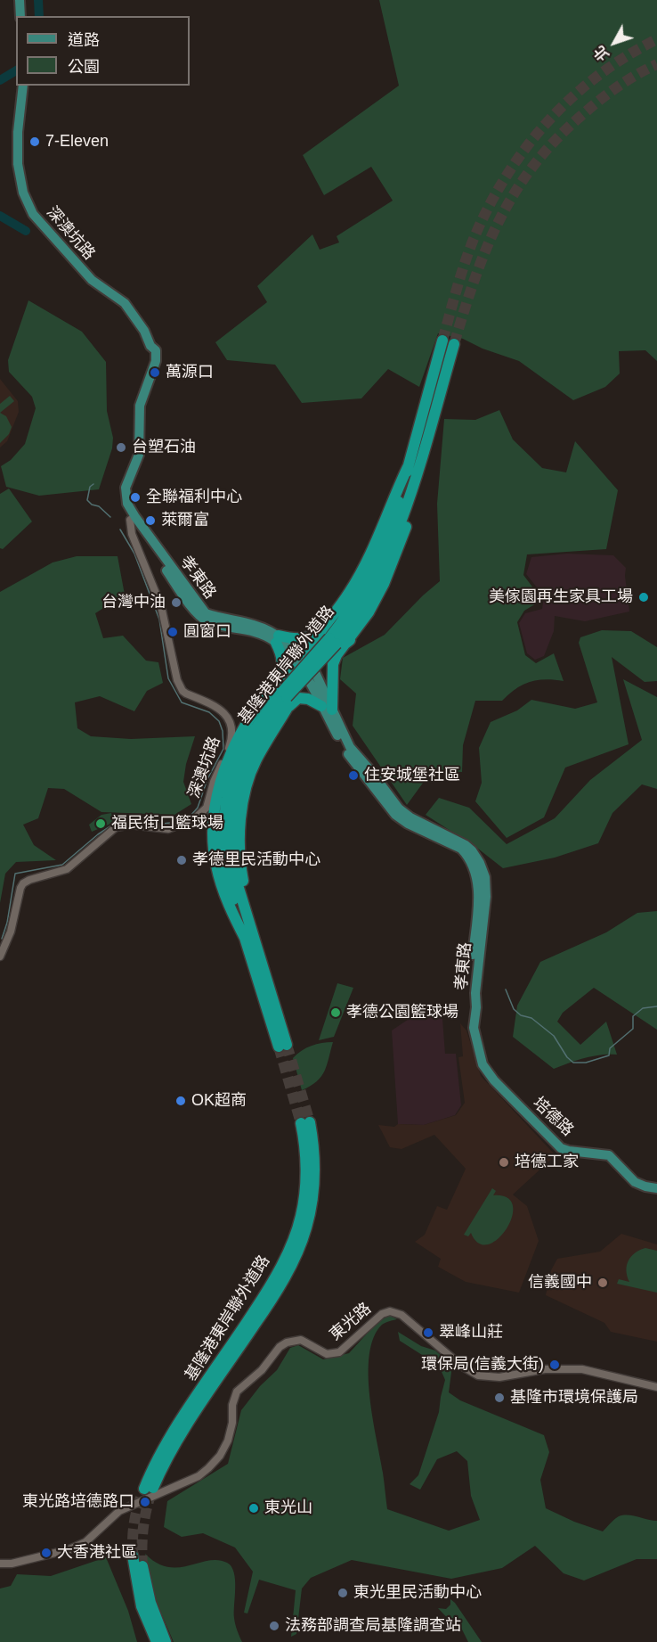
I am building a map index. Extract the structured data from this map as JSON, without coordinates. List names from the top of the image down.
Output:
{
  "streets": {
    "highway": ["基隆港東岸聯外道路"],
    "main road": ["深澳坑路", "孝東路", "培德路"],
    "street": ["東光路"]
  },
  "crossings": [
    ["深澳坑路", "孝東路"],
    ["孝東路", "培德路"]
  ],
  "places": [
    "7-Eleven",
    "萬源口",
    "台塑石油",
    "全聯福利中心",
    "萊爾富",
    "美傢園再生家具工場",
    "台灣中油",
    "圓窗口",
    "住安城堡社區",
    "福民街口籃球場",
    "孝德里民活動中心",
    "孝德公園籃球場",
    "OK超商",
    "培德工家",
    "信義國中",
    "翠峰山莊",
    "環保局(信義大街)",
    "基隆市環境保護局",
    "東光路培德路口",
    "東光山",
    "大香港社區",
    "東光里民活動中心",
    "法務部調查局基隆調查站"
  ],
  "legend": ["道路", "公園"],
  "north": "bottom left"
}
